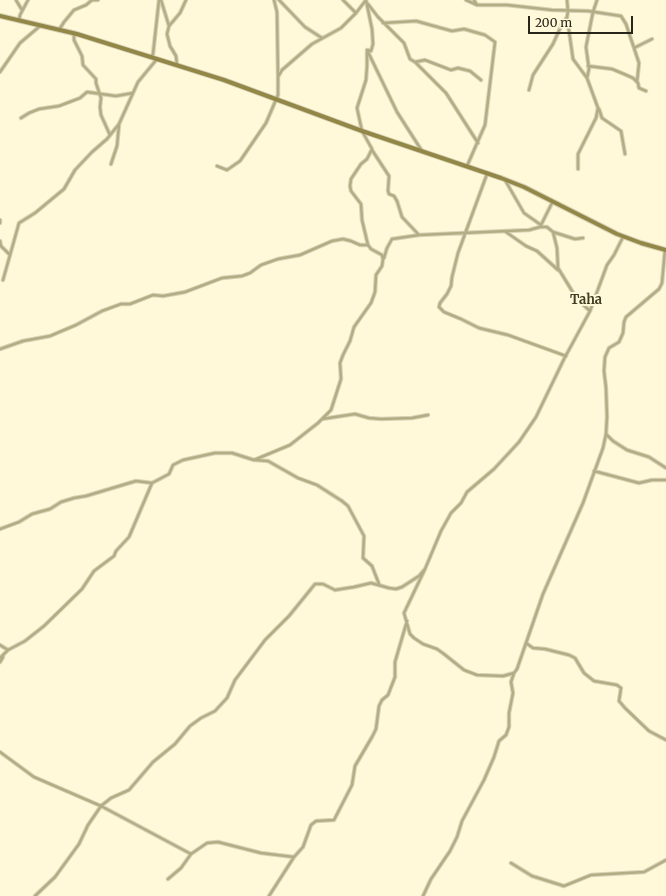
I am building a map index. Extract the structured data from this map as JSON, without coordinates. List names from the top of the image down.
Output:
{
  "districts": ["Taha"],
  "scale_bar": "200 m"
}
